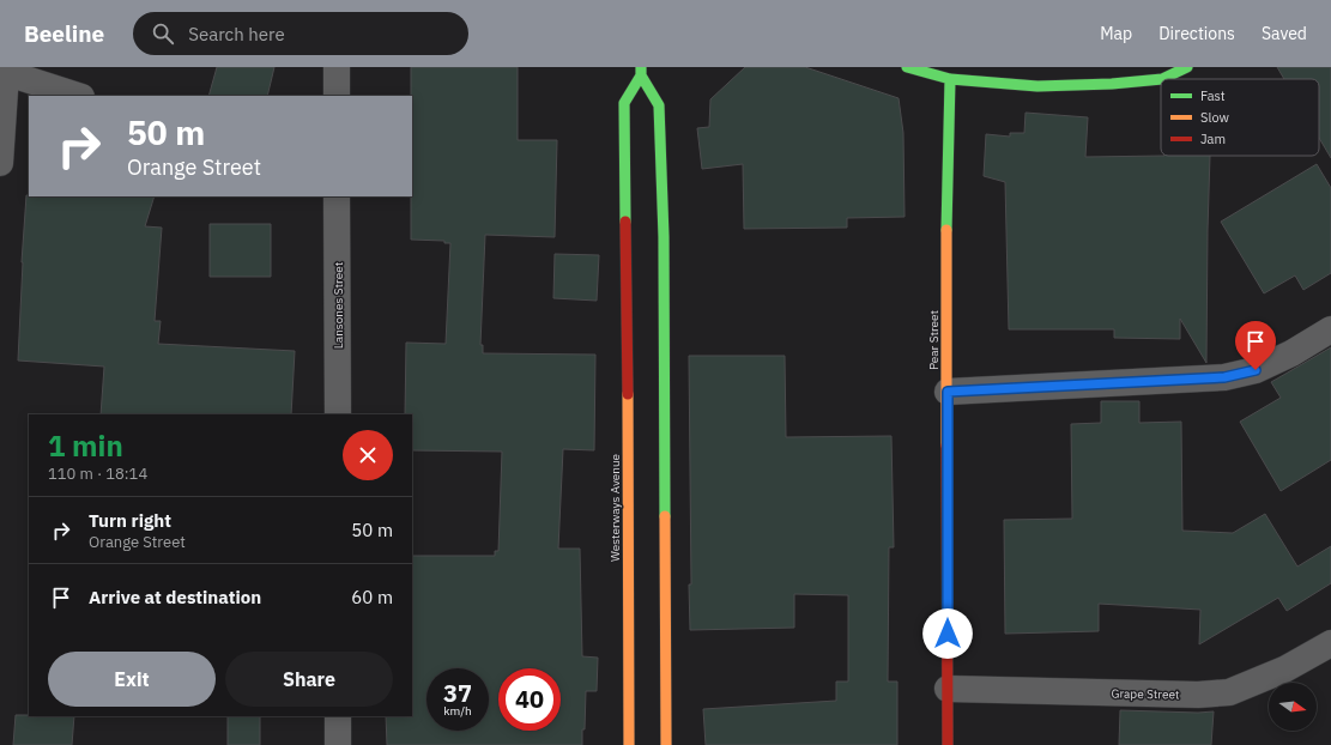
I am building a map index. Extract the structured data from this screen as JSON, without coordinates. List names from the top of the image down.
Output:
{
  "streets": {
    "street": [
      "Lansones Street",
      "Pear Street",
      "Westerways Avenue",
      "Grape Street"
    ]
  },
  "crossings": [
    ["Pear Street", "Grape Street"]
  ],
  "legend": ["Fast", "Slow", "Jam"],
  "north": "right",
  "page": {
    "header": "Beeline",
    "search": "Search here",
    "nav": ["Map", "Directions", "Saved"],
    "turn": ["50 m", "Orange Street"],
    "heading": ["1 min", "110 m · 18:14"],
    "list": [
      {
        "name": "Turn right",
        "note": "Orange Street",
        "value": "50 m"
      },
      {
        "name": "Arrive at destination",
        "value": "60 m"
      }
    ],
    "buttons": ["Exit", "Share"],
    "speed": "37 km/h",
    "limit": "40"
  }
}
